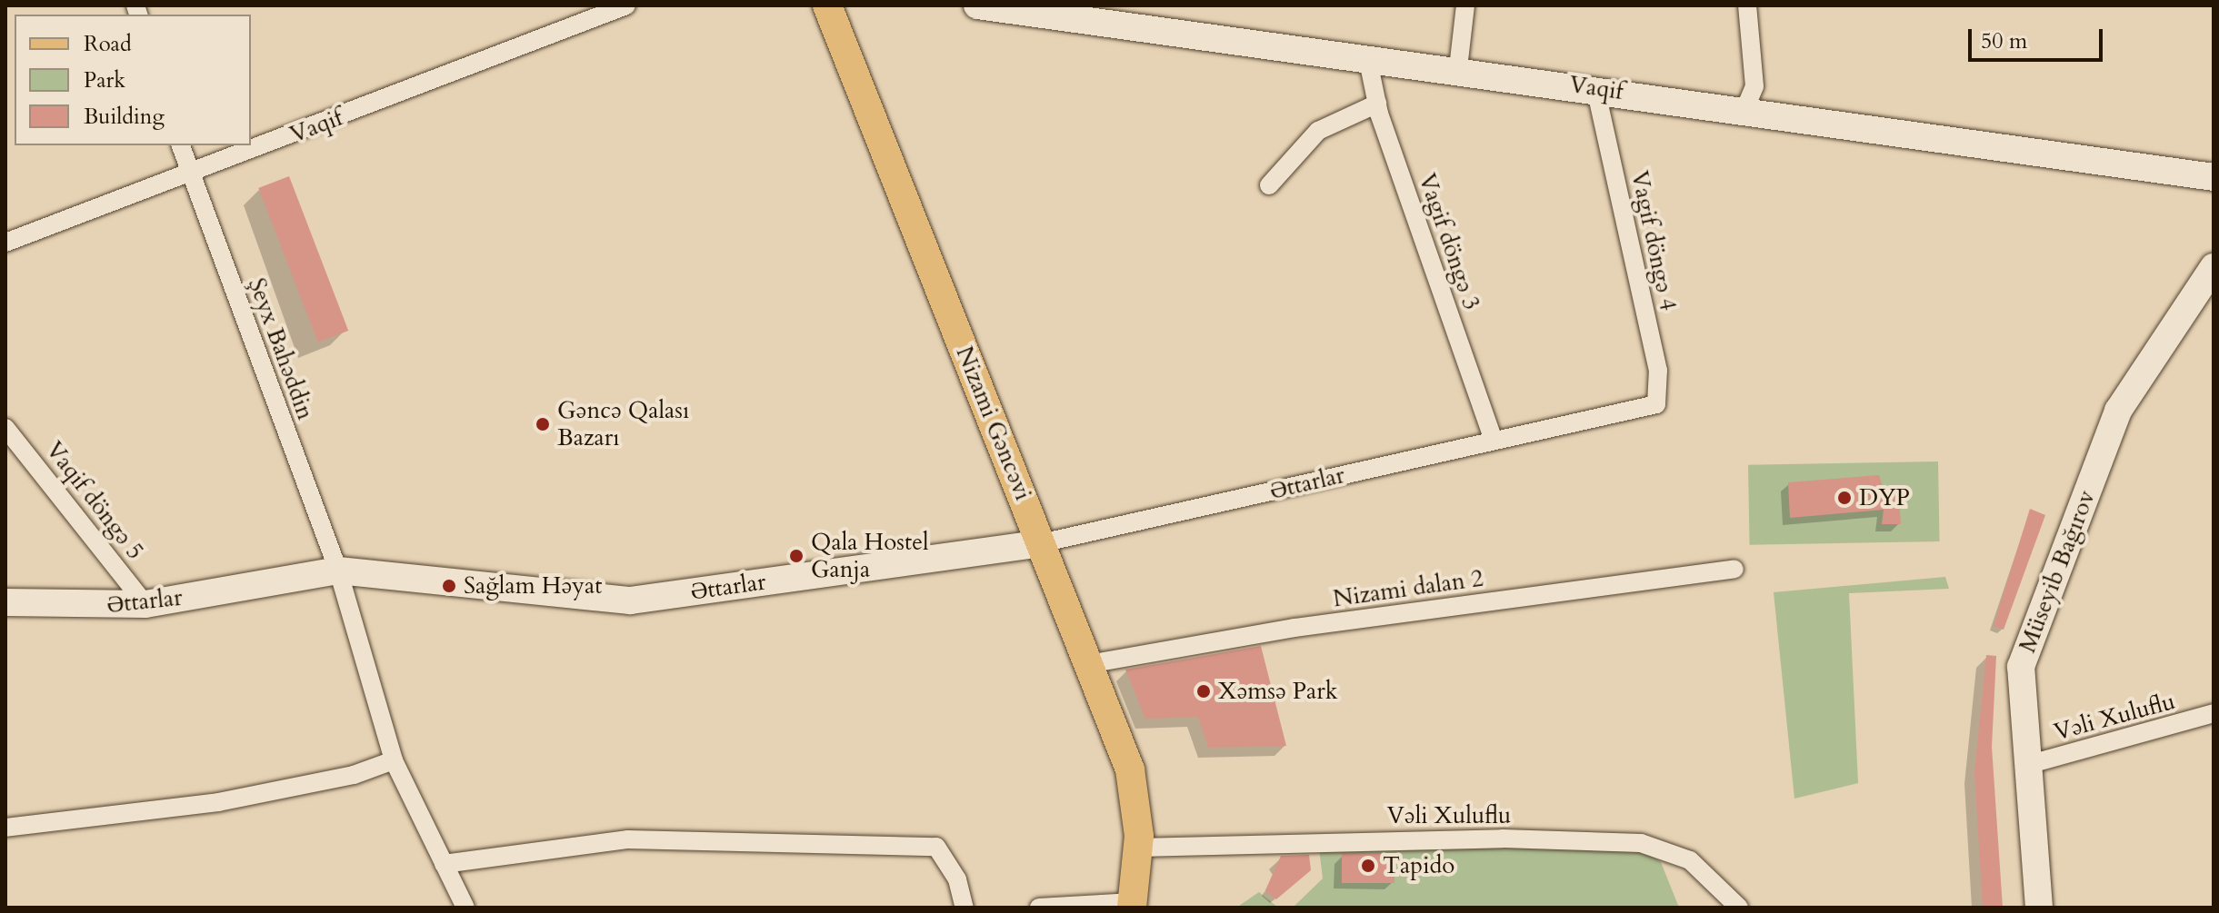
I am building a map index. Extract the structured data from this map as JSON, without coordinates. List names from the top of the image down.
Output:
{
  "streets": {
    "main road": ["Nizami Gəncəvi"],
    "street": [
      "Vaqif",
      "Vagif döngə 4",
      "Vagif döngə 3",
      "Şeyx Bahəddin",
      "Əttarlar",
      "Vaqif döngə 5",
      "Müseyib Bağırov",
      "Nizami dalan 2",
      "Vəli Xuluflu"
    ]
  },
  "crossings": [
    ["Vaqif", "Vagif döngə 4"],
    ["Vaqif", "Vagif döngə 3"],
    ["Vaqif", "Şeyx Bahəddin"],
    ["Vagif döngə 4", "Əttarlar"],
    ["Vagif döngə 3", "Əttarlar"],
    ["Şeyx Bahəddin", "Əttarlar"],
    ["Nizami Gəncəvi", "Əttarlar"],
    ["Nizami Gəncəvi", "Nizami dalan 2"],
    ["Nizami Gəncəvi", "Vəli Xuluflu"],
    ["Əttarlar", "Vaqif döngə 5"],
    ["Müseyib Bağırov", "Vəli Xuluflu"]
  ],
  "places": [
    "Gəncə Qalası Bazarı",
    "DYP",
    "Qala Hostel Ganja",
    "Sağlam Həyat",
    "Xəmsə Park",
    "Tapido"
  ],
  "legend": ["Road", "Park", "Building"],
  "scale_bar": "50 m"
}
